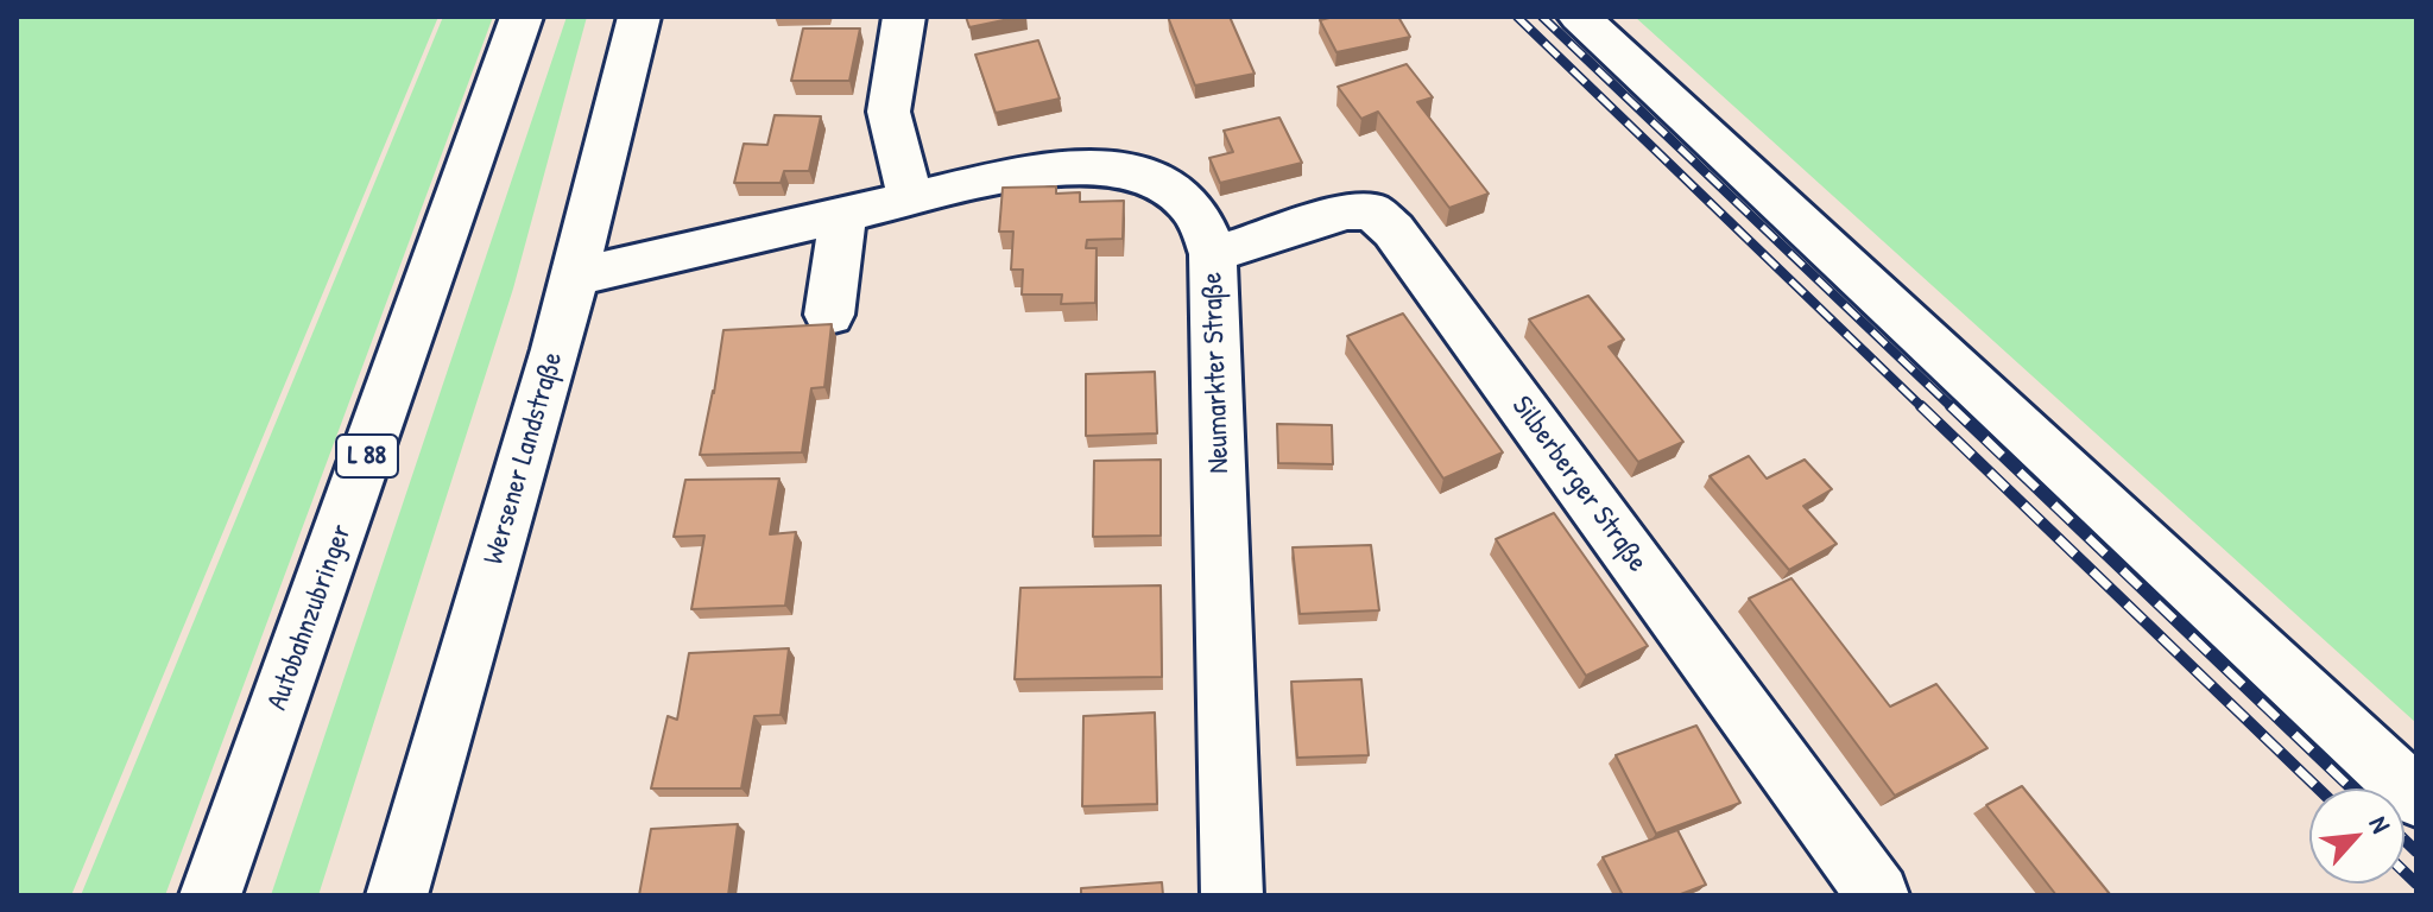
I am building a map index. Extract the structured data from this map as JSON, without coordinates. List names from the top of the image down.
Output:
{
  "streets": {
    "main road": [
      "Neumarkter Straße",
      "L 88",
      "Wersener Landstraße",
      "Silberberger Straße",
      "Autobahnzubringer"
    ]
  },
  "crossings": [
    ["Neumarkter Straße", "Wersener Landstraße"],
    ["Neumarkter Straße", "Silberberger Straße"]
  ],
  "north": "top right"
}
